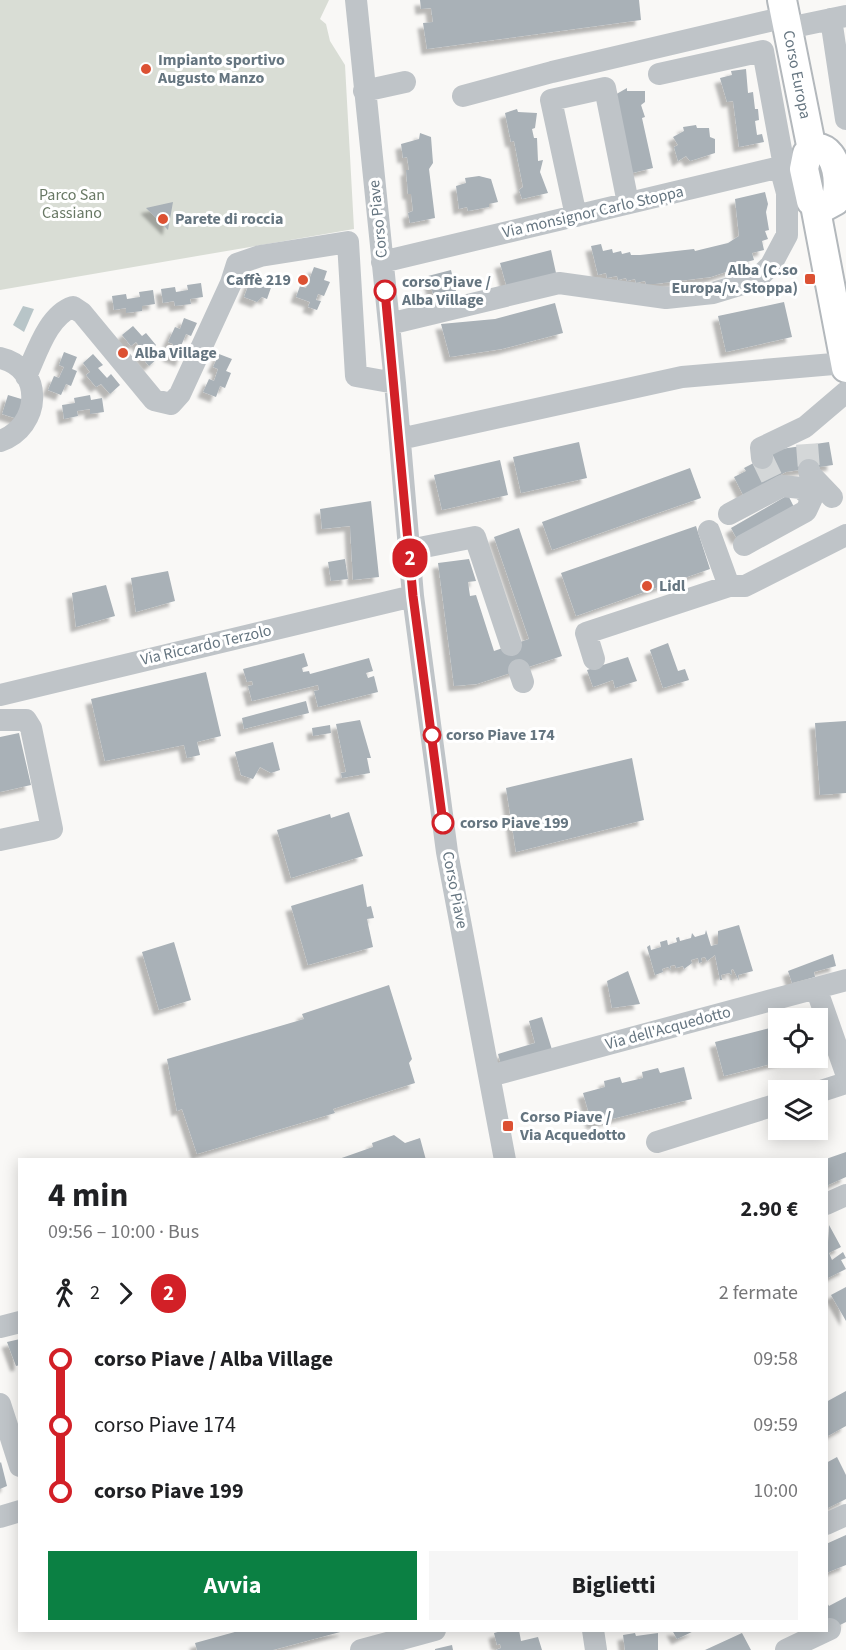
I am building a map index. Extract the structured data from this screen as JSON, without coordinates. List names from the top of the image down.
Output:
{
  "streets": {
    "main road": ["Corso Europa"],
    "street": [
      "Via monsignor Carlo Stoppa",
      "Corso Piave",
      "Via Riccardo Terzolo",
      "Via dell'Acquedotto"
    ]
  },
  "crossings": [
    ["Corso Europa", "Via monsignor Carlo Stoppa"],
    ["Via monsignor Carlo Stoppa", "Corso Piave"],
    ["Corso Piave", "Via Riccardo Terzolo"],
    ["Corso Piave", "Via dell'Acquedotto"]
  ],
  "parks": ["Parco San Cassiano"],
  "places": {
    "other": [
      "Impianto sportivo Augusto Manzo",
      "Parete di roccia",
      "Caffè 219",
      "corso Piave / Alba Village",
      "Alba Village",
      "Lidl",
      "corso Piave 174",
      "corso Piave 199"
    ],
    "transit": ["Alba (C.so Europa/v. Stoppa)", "Corso Piave / Via Acquedotto"]
  },
  "lines": ["bus line 2"],
  "page": {
    "on_map": "2",
    "heading": ["4 min", "09:56 – 10:00 · Bus", "2.90 €"],
    "legs": ["2", "2", "2 fermate"],
    "list": [
      {
        "name": "corso Piave / Alba Village",
        "value": "09:58"
      },
      {
        "name": "corso Piave 174",
        "value": "09:59"
      },
      {
        "name": "corso Piave 199",
        "value": "10:00"
      }
    ],
    "buttons": ["Avvia", "Biglietti"]
  }
}
